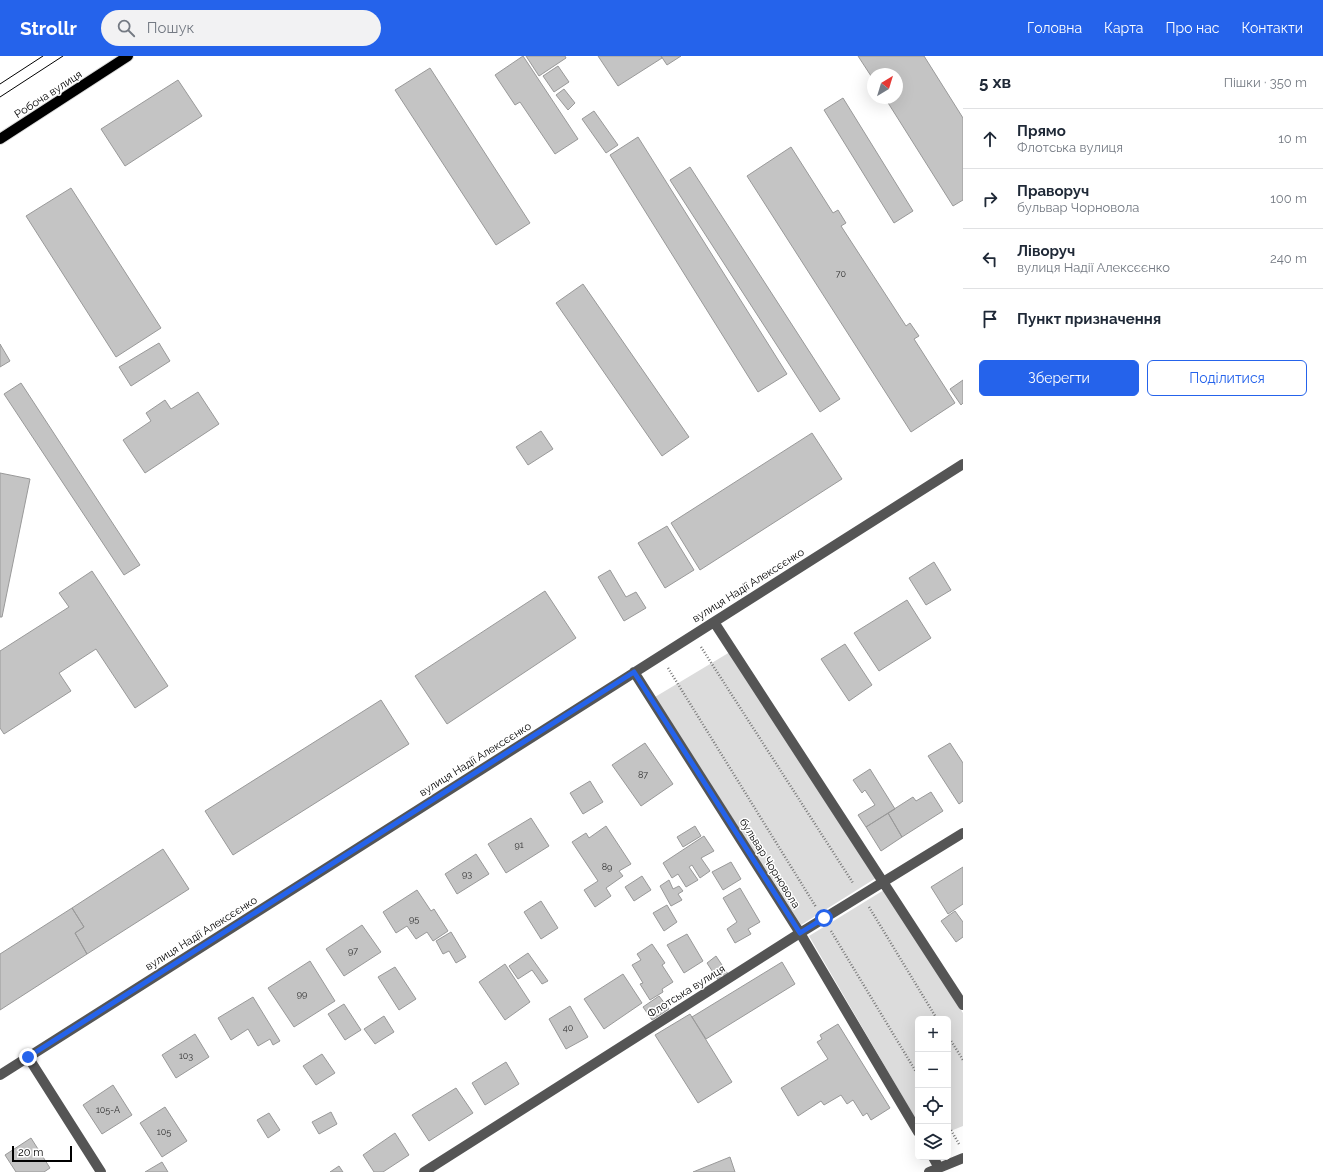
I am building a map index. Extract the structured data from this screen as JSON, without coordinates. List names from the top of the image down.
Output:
{
  "streets": {
    "main road": ["Робоча вулиця"],
    "street": ["вулиця Надії Алексєєнко", "бульвар Чорновола", "Флотська вулиця"]
  },
  "crossings": [
    ["вулиця Надії Алексєєнко", "бульвар Чорновола"],
    ["бульвар Чорновола", "Флотська вулиця"]
  ],
  "house_numbers": [
    "70",
    "87",
    "91",
    "89",
    "93",
    "95",
    "97",
    "99",
    "40",
    "103",
    "105-А",
    "105"
  ],
  "scale_bar": "20 m",
  "north": "top right",
  "page": {
    "header": "Strollr",
    "search": "Пошук",
    "nav": [
      "Головна",
      "Карта",
      "Про нас",
      "Контакти"
    ],
    "heading": ["5 хв", "Пішки · 350 m"],
    "list": [
      ["Прямо", "Флотська вулиця", "10 m"],
      ["Праворуч", "бульвар Чорновола", "100 m"],
      ["Ліворуч", "вулиця Надії Алексєєнко", "240 m"],
      "Пункт призначення"
    ],
    "buttons": ["Зберегти", "Поділитися"],
    "map_buttons": ["+", "−"],
    "scale": "20 m"
  }
}
